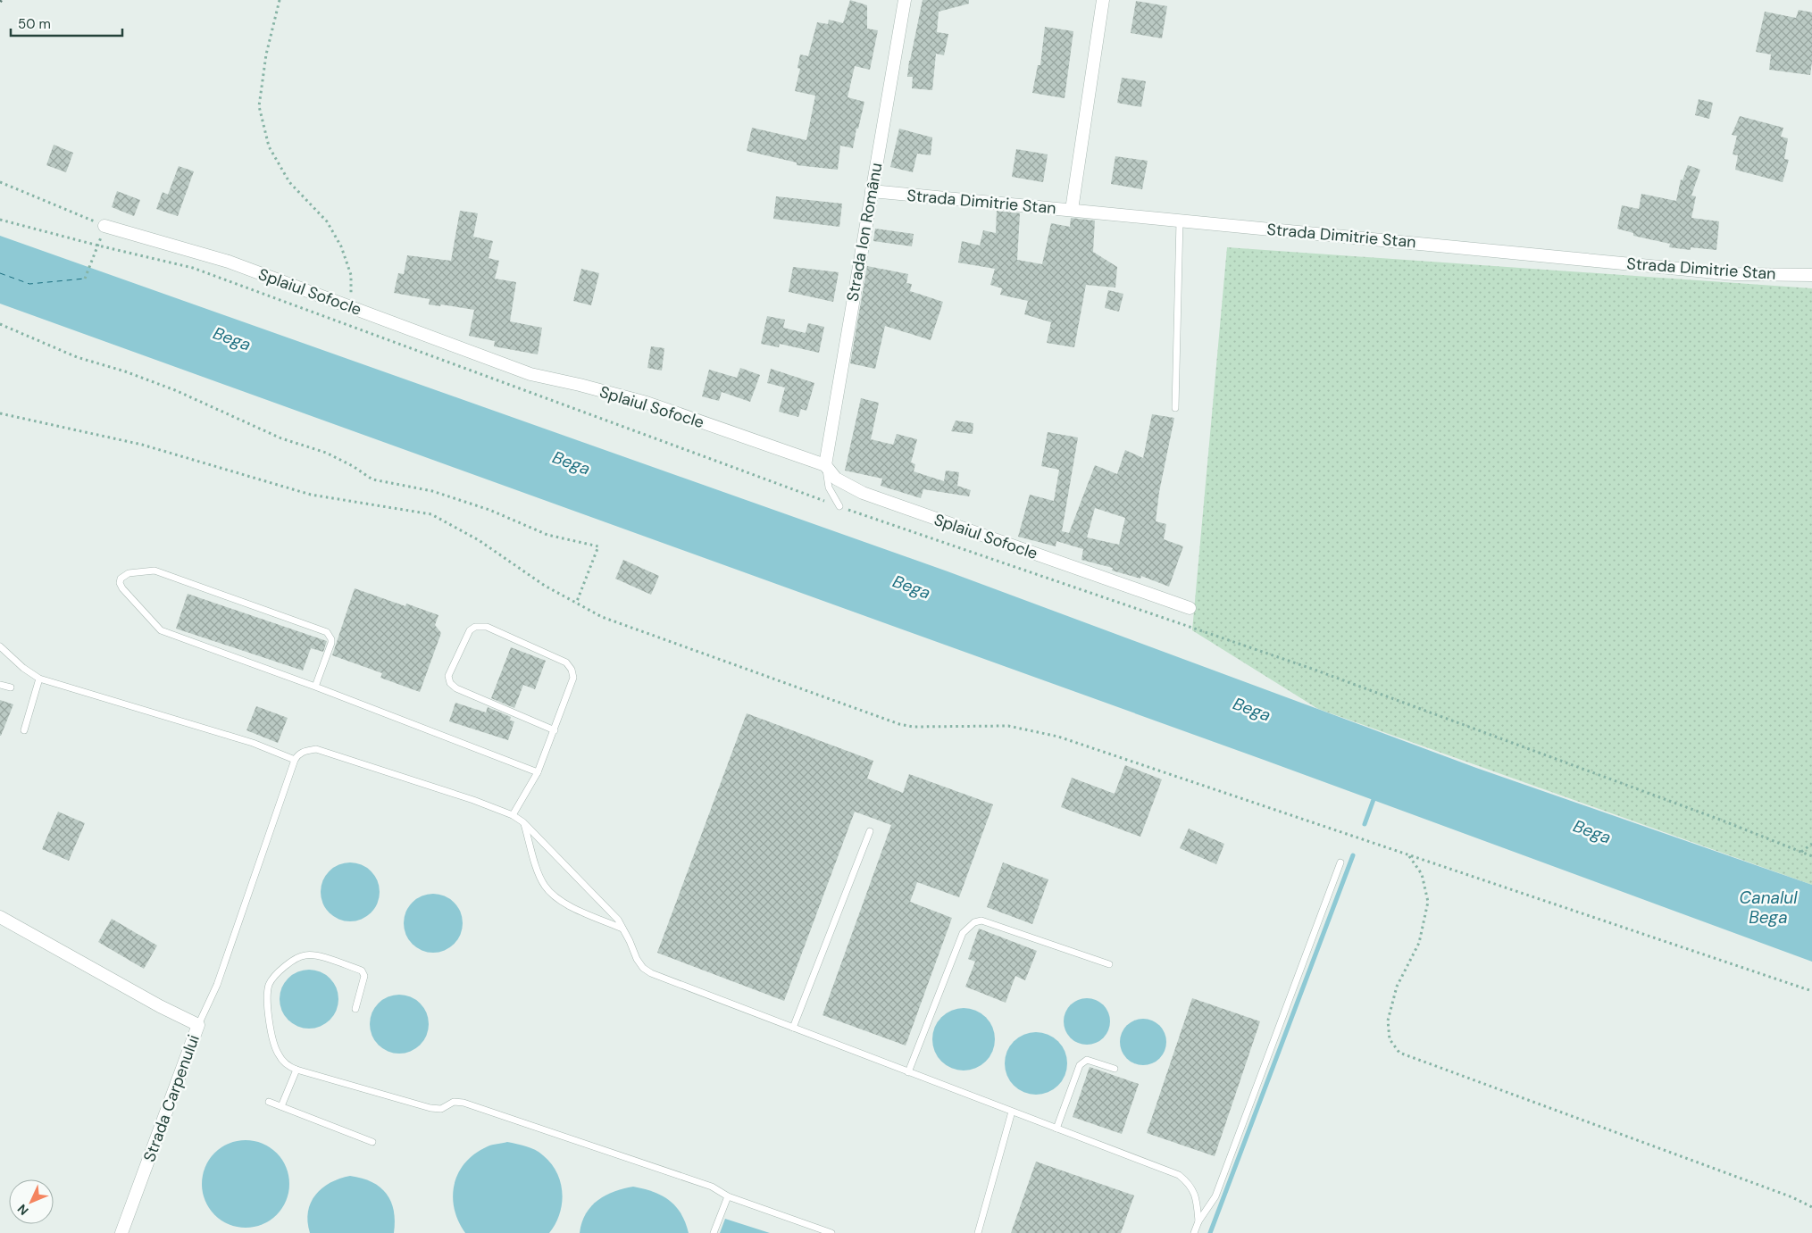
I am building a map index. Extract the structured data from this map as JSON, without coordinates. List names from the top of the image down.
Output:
{
  "streets": {
    "street": [
      "Strada Dimitrie Stan",
      "Strada Ion Românu",
      "Splaiul Sofocle",
      "Strada Carpenului"
    ]
  },
  "crossings": [
    ["Strada Dimitrie Stan", "Strada Ion Românu"],
    ["Strada Ion Românu", "Splaiul Sofocle"]
  ],
  "water": ["Bega", "Canalul Bega"],
  "scale_bar": "50 m",
  "north": "bottom left"
}
